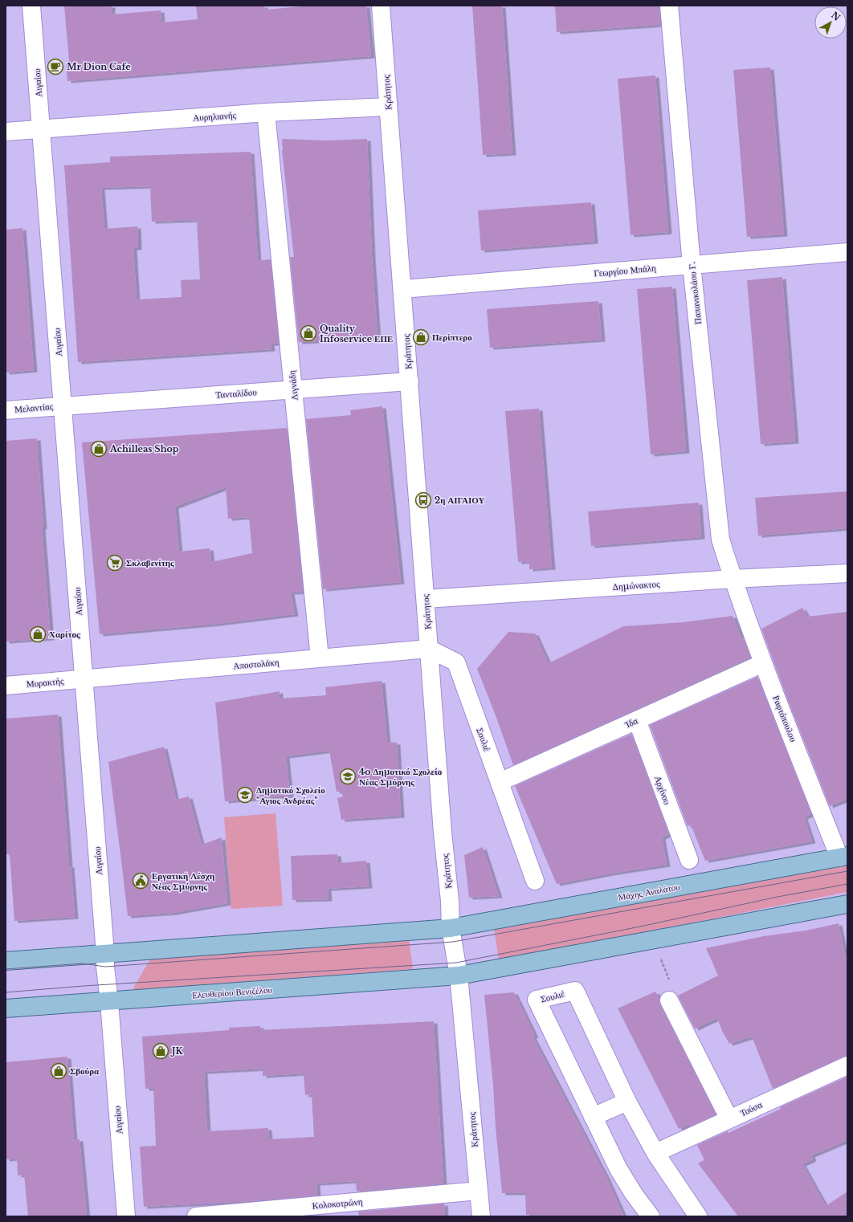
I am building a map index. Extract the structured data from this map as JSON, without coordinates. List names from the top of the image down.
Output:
{
  "streets": {
    "main road": ["Μάχης Αναλάτου", "Ελευθερίου Βενιζέλου"],
    "street": [
      "Αιγαίου",
      "Κράτητος",
      "Αυρηλιανής",
      "Γεωργίου Μπάλη",
      "Παπανικολάου Γ.",
      "Λιγνάδη",
      "Τανταλίδου",
      "Μελαντίας",
      "Δημώνακτος",
      "Αποστολάκη",
      "Μυρακτής",
      "Ραφτόπουλου",
      "Ίδα",
      "Σουλιέ",
      "Αρχίνου",
      "Τούσα",
      "Κολοκοτρώνη"
    ]
  },
  "crossings": [
    ["Αιγαίου", "Αυρηλιανής"],
    ["Αιγαίου", "Τανταλίδου"],
    ["Αιγαίου", "Μελαντίας"],
    ["Αιγαίου", "Αποστολάκη"],
    ["Αιγαίου", "Μυρακτής"],
    ["Αιγαίου", "Ελευθερίου Βενιζέλου"],
    ["Κράτητος", "Αυρηλιανής"],
    ["Κράτητος", "Γεωργίου Μπάλη"],
    ["Κράτητος", "Τανταλίδου"],
    ["Κράτητος", "Δημώνακτος"],
    ["Κράτητος", "Αποστολάκη"],
    ["Κράτητος", "Σουλιέ"],
    ["Κράτητος", "Μάχης Αναλάτου"],
    ["Κράτητος", "Ελευθερίου Βενιζέλου"],
    ["Κράτητος", "Κολοκοτρώνη"],
    ["Αυρηλιανής", "Λιγνάδη"],
    ["Γεωργίου Μπάλη", "Παπανικολάου Γ."],
    ["Παπανικολάου Γ.", "Δημώνακτος"],
    ["Παπανικολάου Γ.", "Ραφτόπουλου"],
    ["Λιγνάδη", "Τανταλίδου"],
    ["Λιγνάδη", "Αποστολάκη"],
    ["Τανταλίδου", "Μελαντίας"],
    ["Δημώνακτος", "Ραφτόπουλου"],
    ["Αποστολάκη", "Μυρακτής"],
    ["Αποστολάκη", "Σουλιέ"],
    ["Ραφτόπουλου", "Ίδα"],
    ["Ραφτόπουλου", "Μάχης Αναλάτου"],
    ["Ίδα", "Σουλιέ"],
    ["Ίδα", "Αρχίνου"],
    ["Σουλιέ", "Τούσα"]
  ],
  "places": {
    "cafe": ["Mr Dion Cafe"],
    "shop": [
      "Quality Infoservice ΕΠΕ",
      "Περίπτερο",
      "Achilleas Shop",
      "Χαρίτος",
      "JK",
      "Σβούρα"
    ],
    "bus stop": ["2η ΑΙΓΑΙΟΥ"],
    "supermarket": ["Σκλαβενίτης"],
    "school or university": ["4o Δημοτικό Σχολείο Νέας Σμύρνης", "Δημοτικό Σχολείο \"Αγιος Ανδρέας\""],
    "public building": ["Εργατική Λέσχη Νέας Σμύρνης"]
  },
  "north": "top right"
}
